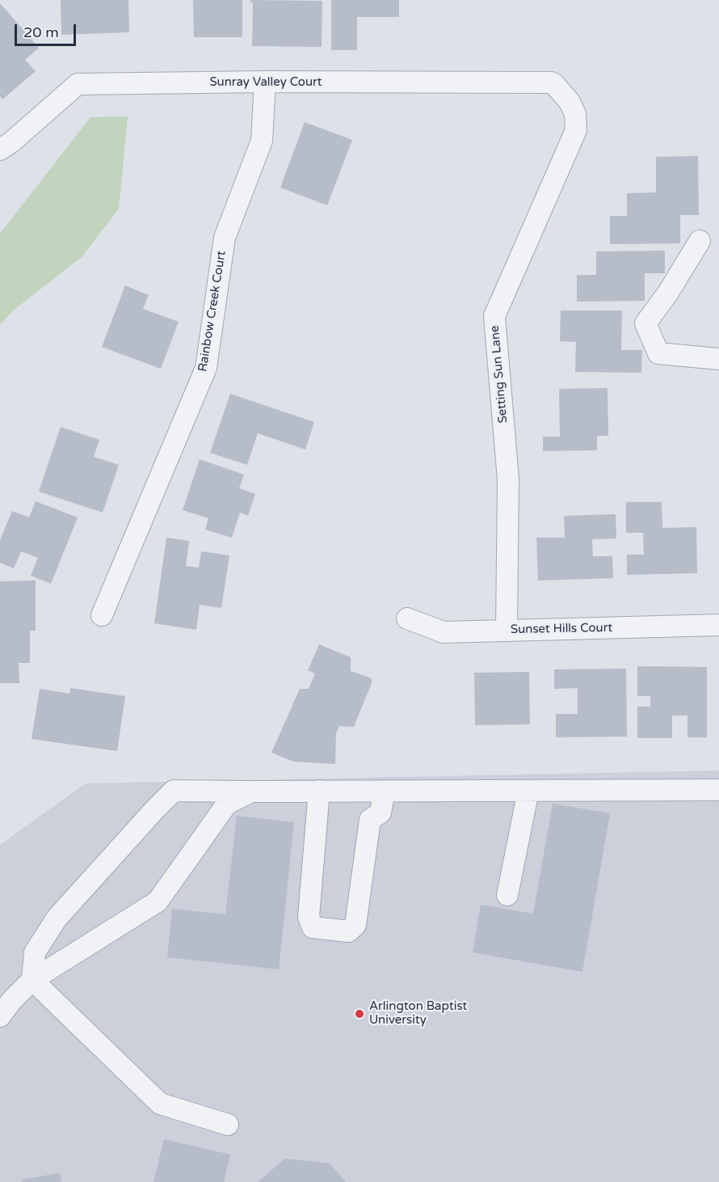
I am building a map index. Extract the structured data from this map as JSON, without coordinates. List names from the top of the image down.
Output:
{
  "streets": {
    "street": [
      "Sunray Valley Court",
      "Rainbow Creek Court",
      "Setting Sun Lane",
      "Sunset Hills Court"
    ]
  },
  "crossings": [
    ["Sunray Valley Court", "Rainbow Creek Court"],
    ["Sunray Valley Court", "Setting Sun Lane"],
    ["Setting Sun Lane", "Sunset Hills Court"]
  ],
  "places": ["Arlington Baptist University"],
  "scale_bar": "20 m"
}
